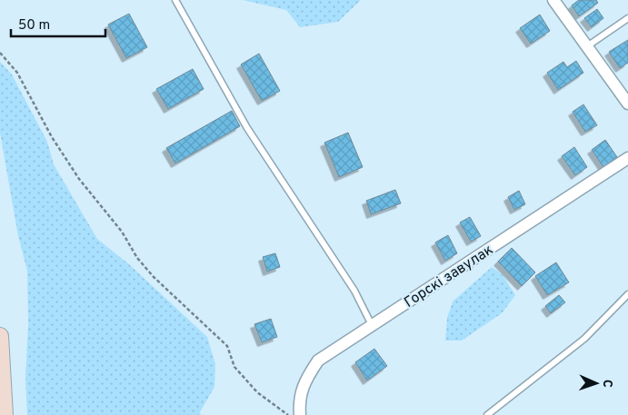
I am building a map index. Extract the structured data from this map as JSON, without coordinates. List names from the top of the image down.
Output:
{
  "streets": {
    "street": ["Горскі завулак"]
  },
  "scale_bar": "50 m",
  "north": "right"
}
